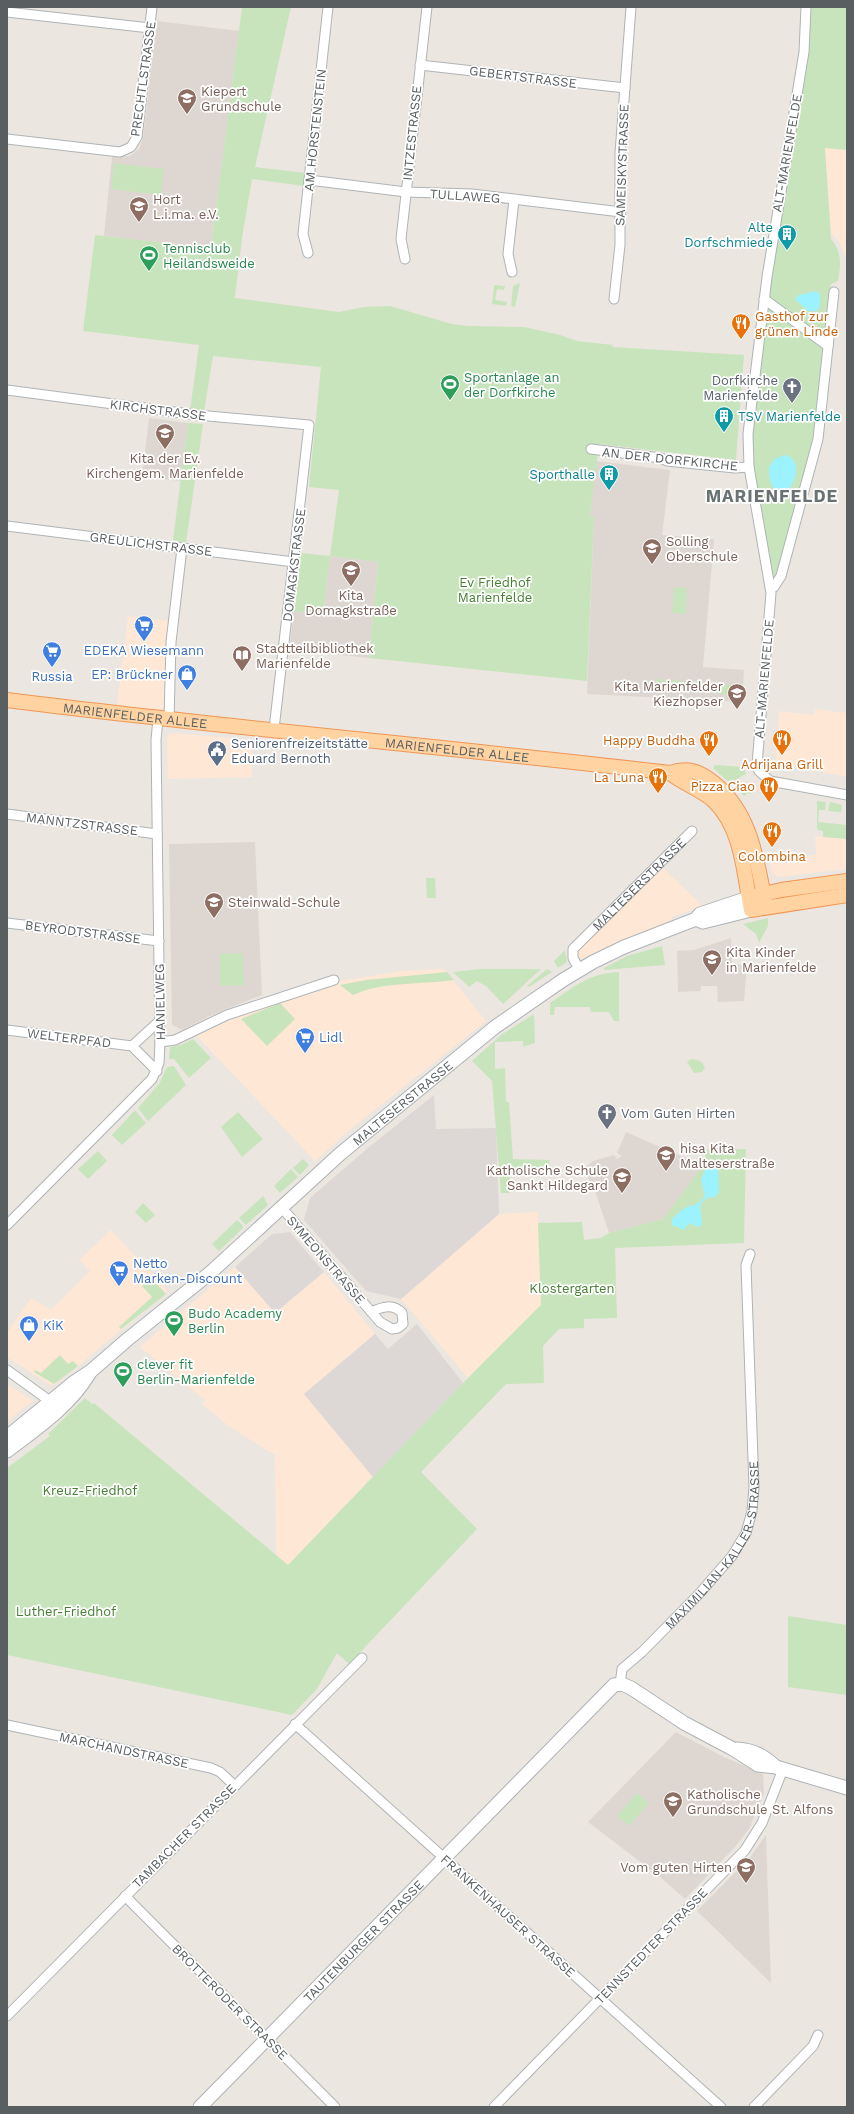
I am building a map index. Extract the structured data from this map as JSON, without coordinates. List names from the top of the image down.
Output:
{
  "streets": {
    "main road": ["MARIENFELDER ALLEE", "MALTESERSTRASSE", "TAUTENBURGER STRASSE"],
    "street": [
      "GEBERTSTRASSE",
      "PRECHTLSTRASSE",
      "AM HORSTENSTEIN",
      "INTZESTRASSE",
      "ALT-MARIENFELDE",
      "SAMEISKYSTRASSE",
      "TULLAWEG",
      "KIRCHSTRASSE",
      "AN DER DORFKIRCHE",
      "GREULICHSTRASSE",
      "DOMAGKSTRASSE",
      "MANNTZSTRASSE",
      "BEYRODTSTRASSE",
      "HANIELWEG",
      "WELTERPFAD",
      "SYMEONSTRASSE",
      "MAXIMILIAN-KALLER-STRASSE",
      "MARCHANDSTRASSE",
      "TAMBACHER STRASSE",
      "FRANKENHAUSER STRASSE",
      "TENNSTEDTER STRASSE",
      "BROTTERODER STRASSE"
    ]
  },
  "crossings": [
    ["GEBERTSTRASSE", "INTZESTRASSE"],
    ["GEBERTSTRASSE", "SAMEISKYSTRASSE"],
    ["AM HORSTENSTEIN", "TULLAWEG"],
    ["INTZESTRASSE", "TULLAWEG"],
    ["ALT-MARIENFELDE", "AN DER DORFKIRCHE"],
    ["SAMEISKYSTRASSE", "TULLAWEG"],
    ["KIRCHSTRASSE", "DOMAGKSTRASSE"],
    ["GREULICHSTRASSE", "DOMAGKSTRASSE"],
    ["GREULICHSTRASSE", "HANIELWEG"],
    ["DOMAGKSTRASSE", "MARIENFELDER ALLEE"],
    ["MARIENFELDER ALLEE", "HANIELWEG"],
    ["MANNTZSTRASSE", "HANIELWEG"],
    ["MALTESERSTRASSE", "SYMEONSTRASSE"],
    ["BEYRODTSTRASSE", "HANIELWEG"],
    ["MAXIMILIAN-KALLER-STRASSE", "TAUTENBURGER STRASSE"],
    ["MARCHANDSTRASSE", "TAMBACHER STRASSE"],
    ["TAMBACHER STRASSE", "FRANKENHAUSER STRASSE"],
    ["TAMBACHER STRASSE", "BROTTERODER STRASSE"],
    ["FRANKENHAUSER STRASSE", "TAUTENBURGER STRASSE"],
    ["FRANKENHAUSER STRASSE", "TENNSTEDTER STRASSE"],
    ["TAUTENBURGER STRASSE", "BROTTERODER STRASSE"]
  ],
  "districts": ["MARIENFELDE"],
  "parks": [
    "Ev Friedhof Marienfelde",
    "Klostergarten",
    "Kreuz-Friedhof",
    "Luther-Friedhof"
  ],
  "places": {
    "school or university": [
      "Kiepert Grundschule",
      "Hort L.i.ma. e.V.",
      "Kita der Ev. Kirchengem. Marienfelde",
      "Solling Oberschule",
      "Kita Domagkstraße",
      "Kita Marienfelder Kiezhopser",
      "Steinwald-Schule",
      "Kita Kinder in Marienfelde",
      "hisa Kita Malteserstraße",
      "Katholische Schule Sankt Hildegard",
      "Katholische Grundschule St. Alfons",
      "Vom guten Hirten"
    ],
    "building": ["Alte Dorfschmiede", "TSV Marienfelde", "Sporthalle"],
    "sports": [
      "Tennisclub Heilandsweide",
      "Sportanlage an der Dorfkirche",
      "Budo Academy Berlin",
      "clever fit Berlin-Marienfelde"
    ],
    "restaurant": [
      "Gasthof zur grünen Linde",
      "Adrijana Grill",
      "Happy Buddha",
      "La Luna",
      "Pizza Ciao",
      "Colombina"
    ],
    "church": ["Dorfkirche Marienfelde", "Vom Guten Hirten"],
    "supermarket": [
      "EDEKA Wiesemann",
      "Russia",
      "Lidl",
      "Netto Marken-Discount"
    ],
    "library": ["Stadtteilbibliothek Marienfelde"],
    "shop": ["EP: Brückner", "KiK"],
    "public building": ["Seniorenfreizeitstätte Eduard Bernoth"]
  }
}
